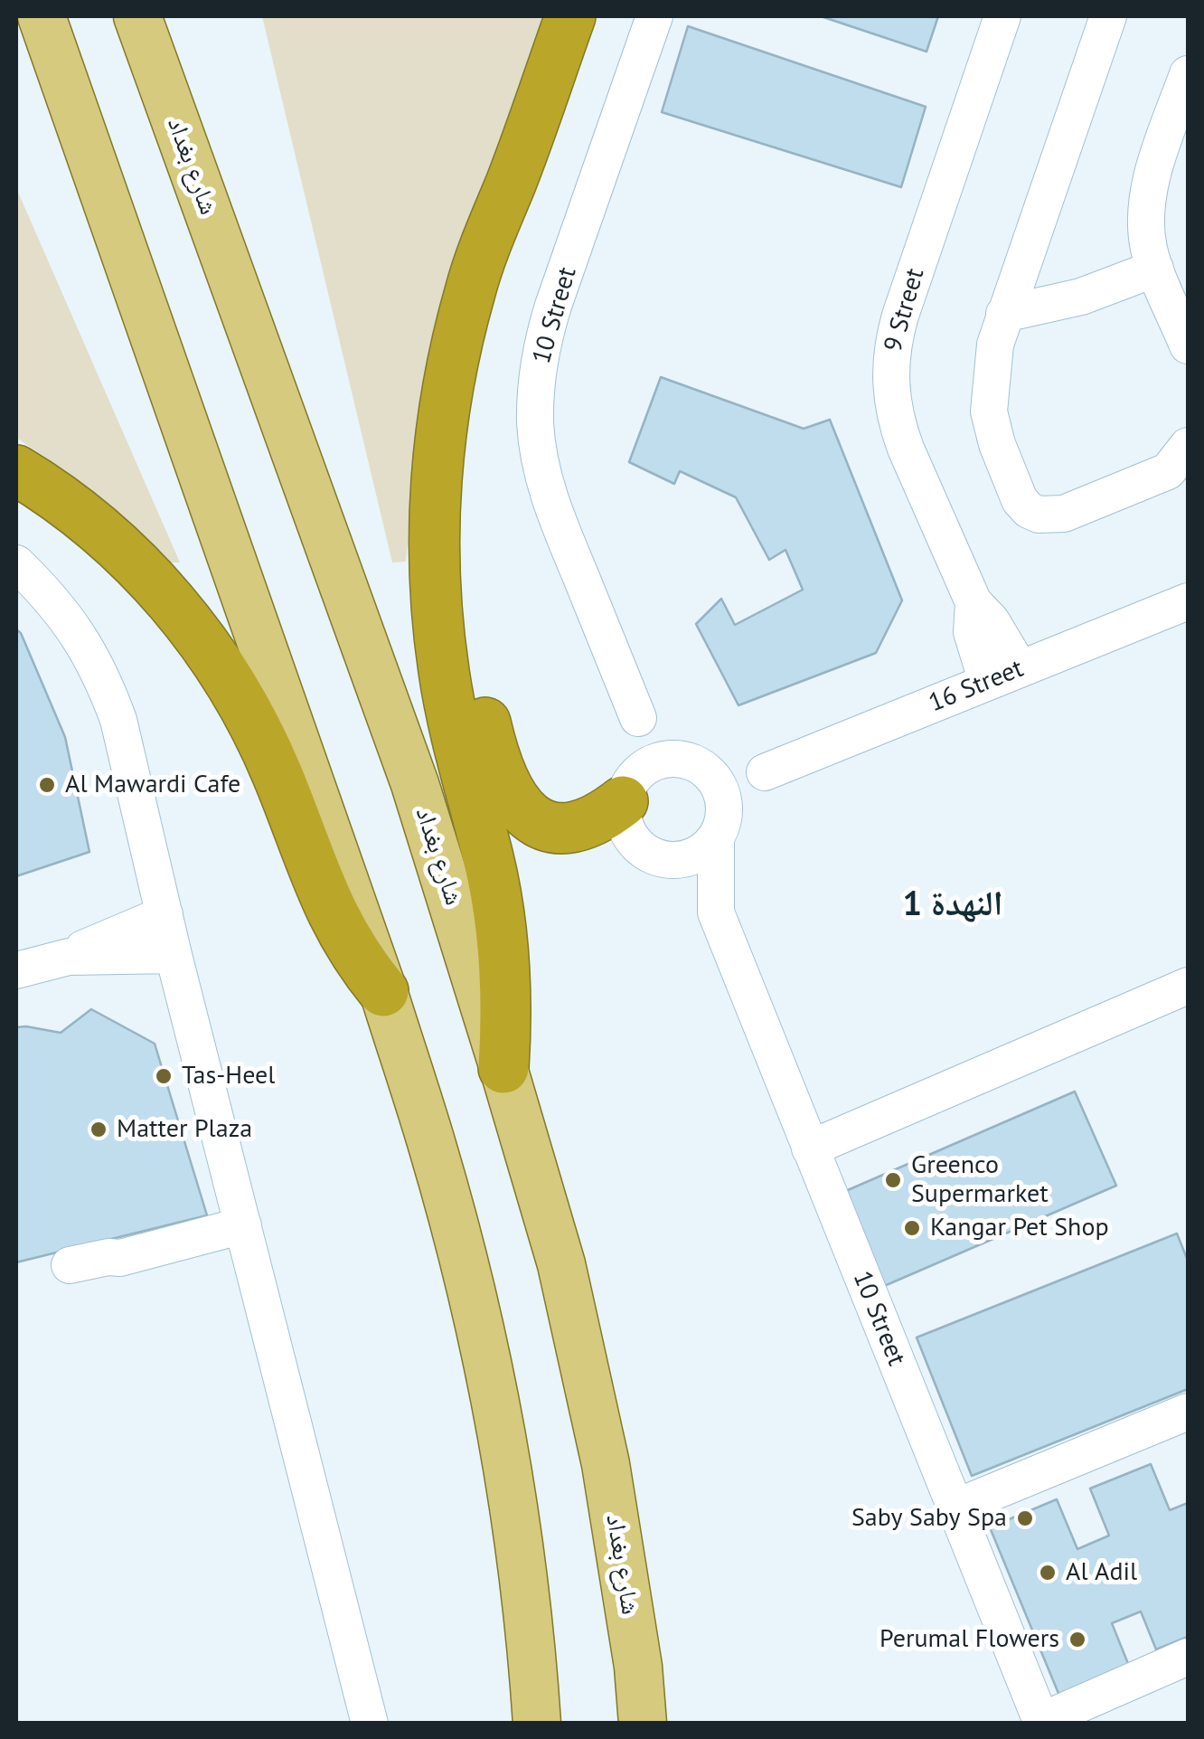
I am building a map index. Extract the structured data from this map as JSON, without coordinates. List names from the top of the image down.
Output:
{
  "streets": {
    "main road": ["شارع بغداد"],
    "street": ["9 Street", "10 Street", "16 Street"]
  },
  "crossings": [
    ["9 Street", "16 Street"]
  ],
  "districts": ["النهدة 1"],
  "places": [
    "Al Mawardi Cafe",
    "Tas-Heel",
    "Matter Plaza",
    "Greenco Supermarket",
    "Kangar Pet Shop",
    "Saby Saby Spa",
    "Al Adil",
    "Perumal Flowers"
  ]
}
